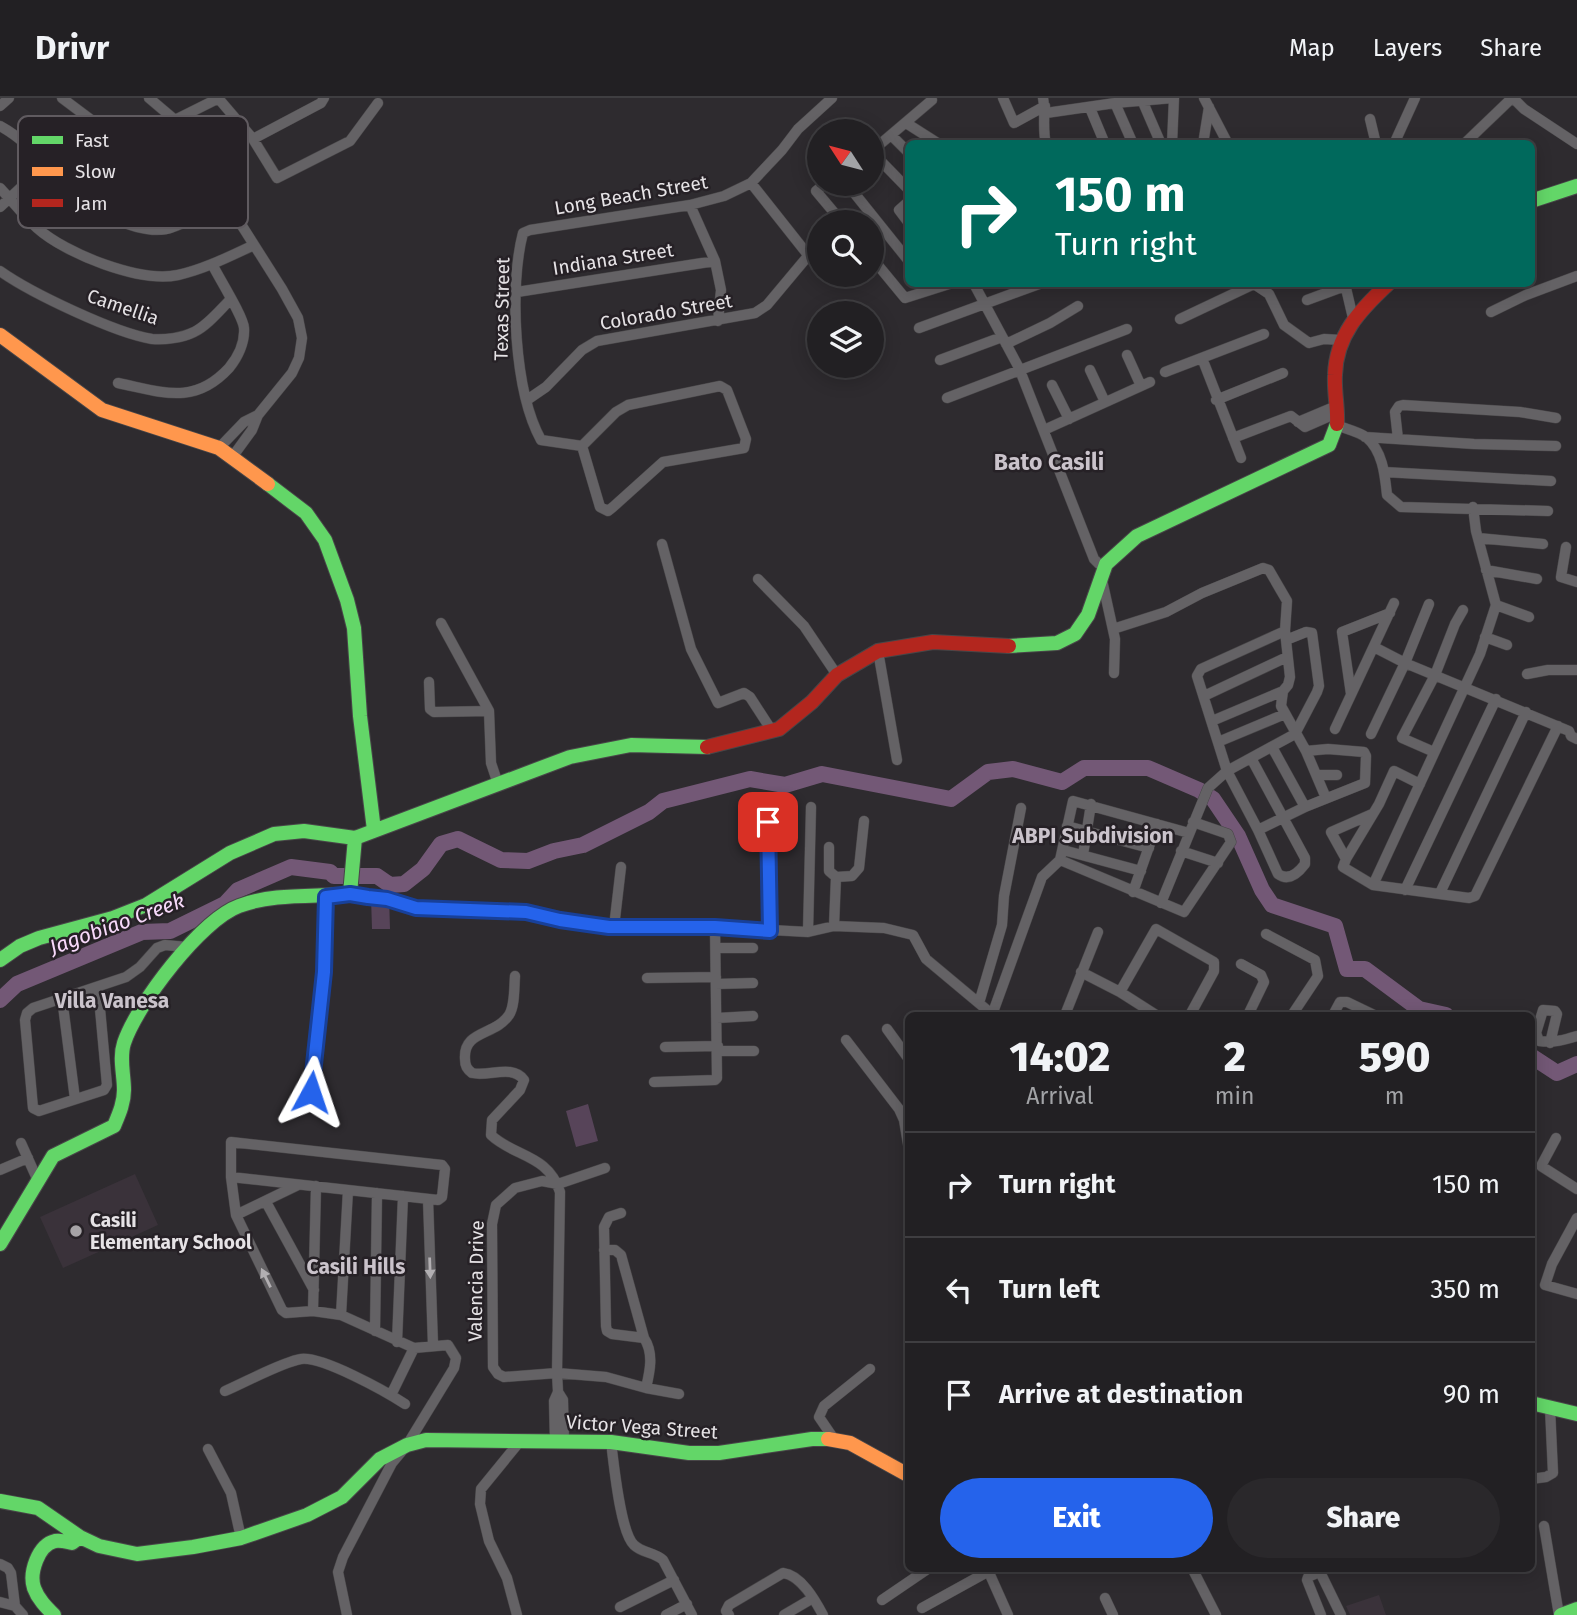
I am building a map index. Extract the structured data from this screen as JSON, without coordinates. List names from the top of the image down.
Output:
{
  "streets": {
    "street": [
      "Long Beach Street",
      "Indiana Street",
      "Camellia",
      "Texas Street",
      "Colorado Street",
      "Valencia Drive",
      "Victor Vega Street"
    ]
  },
  "crossings": [
    ["Long Beach Street", "Texas Street"],
    ["Indiana Street", "Texas Street"],
    ["Texas Street", "Colorado Street"]
  ],
  "districts": [
    "Bato Casili",
    "ABPI Subdivision",
    "Villa Vanesa",
    "Casili Hills"
  ],
  "water": ["Jagobiao Creek"],
  "places": ["Casili Elementary School"],
  "legend": ["Fast", "Slow", "Jam"],
  "north": "top left",
  "page": {
    "header": "Drivr",
    "nav": ["Map", "Layers", "Share"],
    "turn": ["150 m", "Turn right"],
    "eta": [
      "14:02",
      "Arrival",
      "2",
      "min",
      "590",
      "m"
    ],
    "list": [
      {
        "name": "Turn right",
        "value": "150 m"
      },
      {
        "name": "Turn left",
        "value": "350 m"
      },
      {
        "name": "Arrive at destination",
        "value": "90 m"
      }
    ],
    "buttons": ["Exit", "Share"]
  }
}
